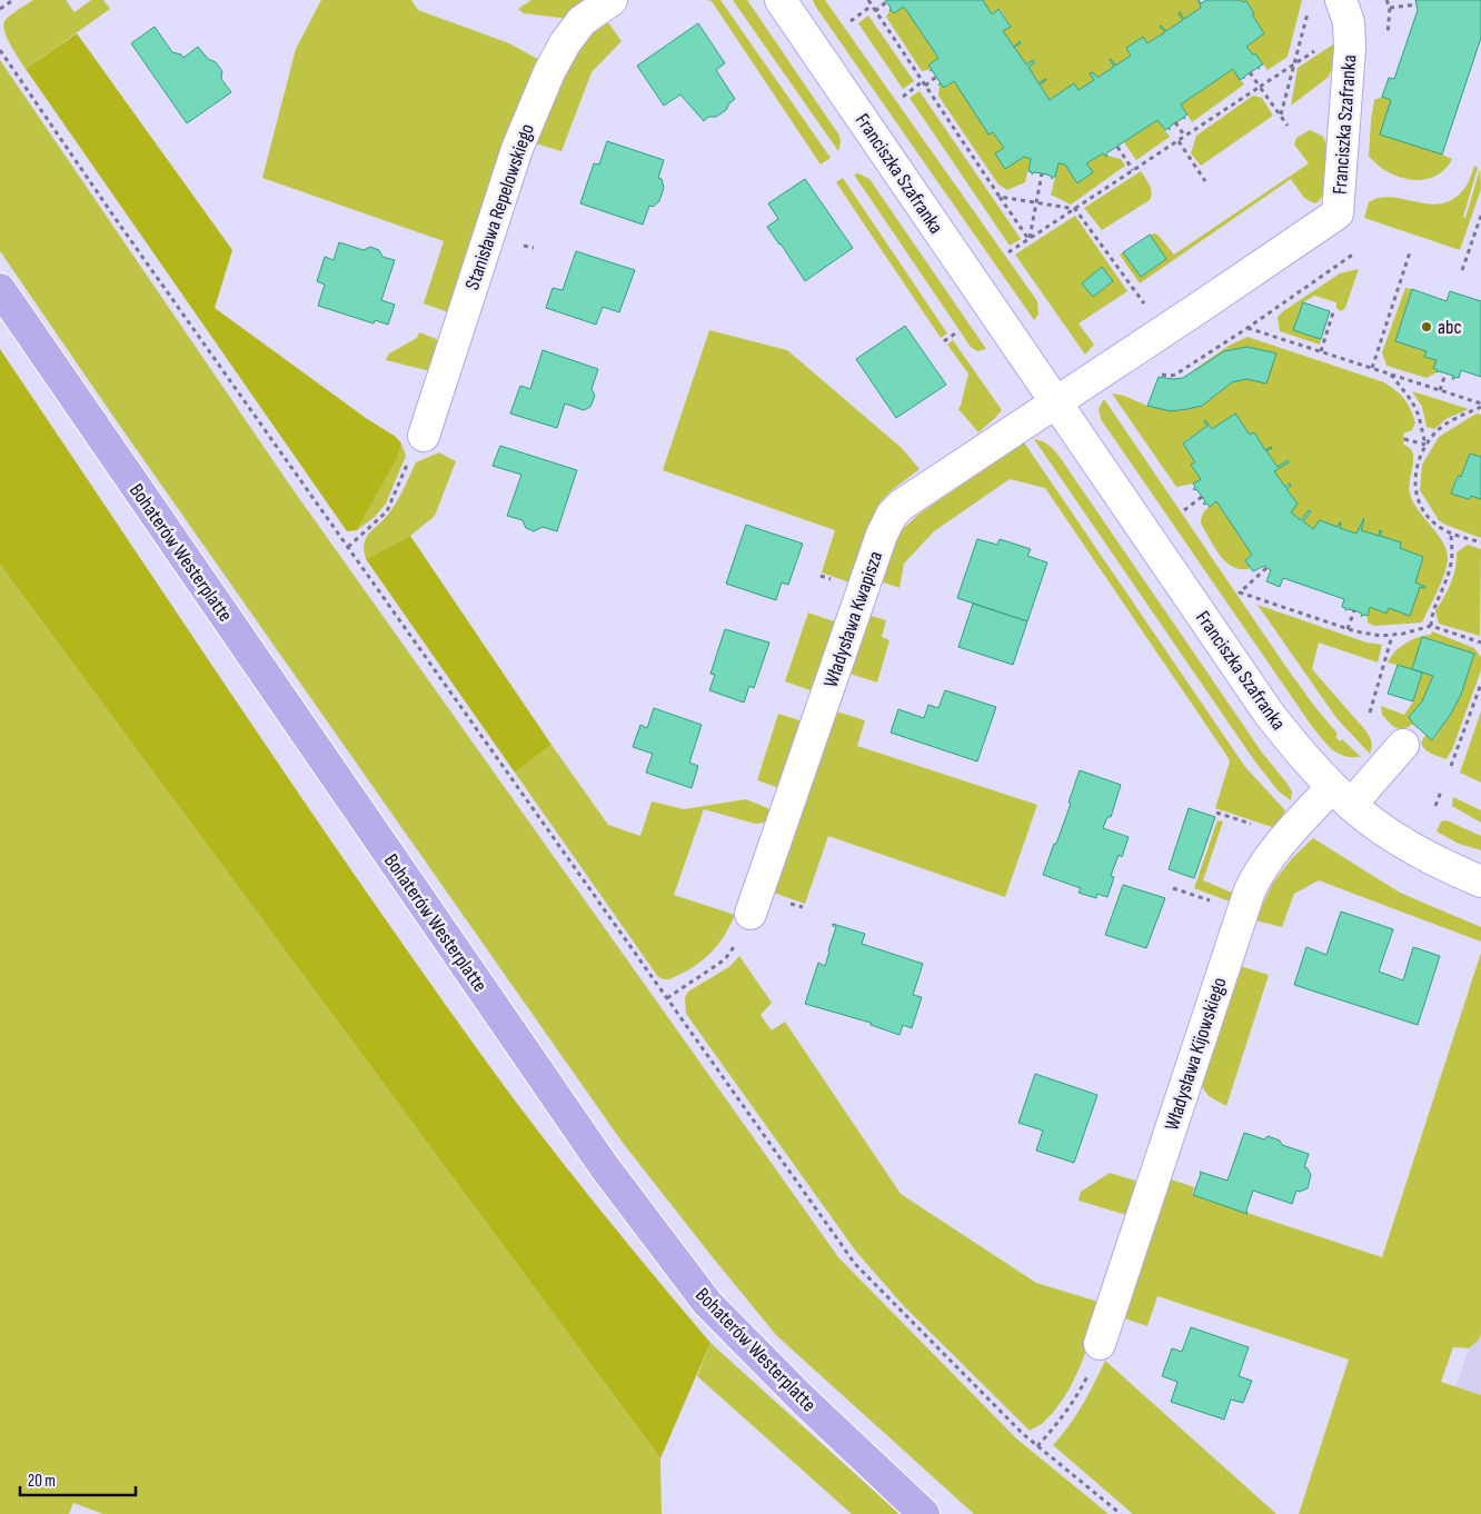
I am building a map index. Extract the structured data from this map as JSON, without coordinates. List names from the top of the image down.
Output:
{
  "streets": {
    "main road": ["Bohaterów Westerplatte"],
    "street": [
      "Franciszka Szafranka",
      "Stanisława Repelowskiego",
      "Władysława Kwapisza",
      "Władysława Kijowskiego"
    ]
  },
  "crossings": [
    ["Franciszka Szafranka", "Władysława Kwapisza"],
    ["Franciszka Szafranka", "Władysława Kijowskiego"]
  ],
  "places": ["abc"],
  "scale_bar": "20 m"
}
